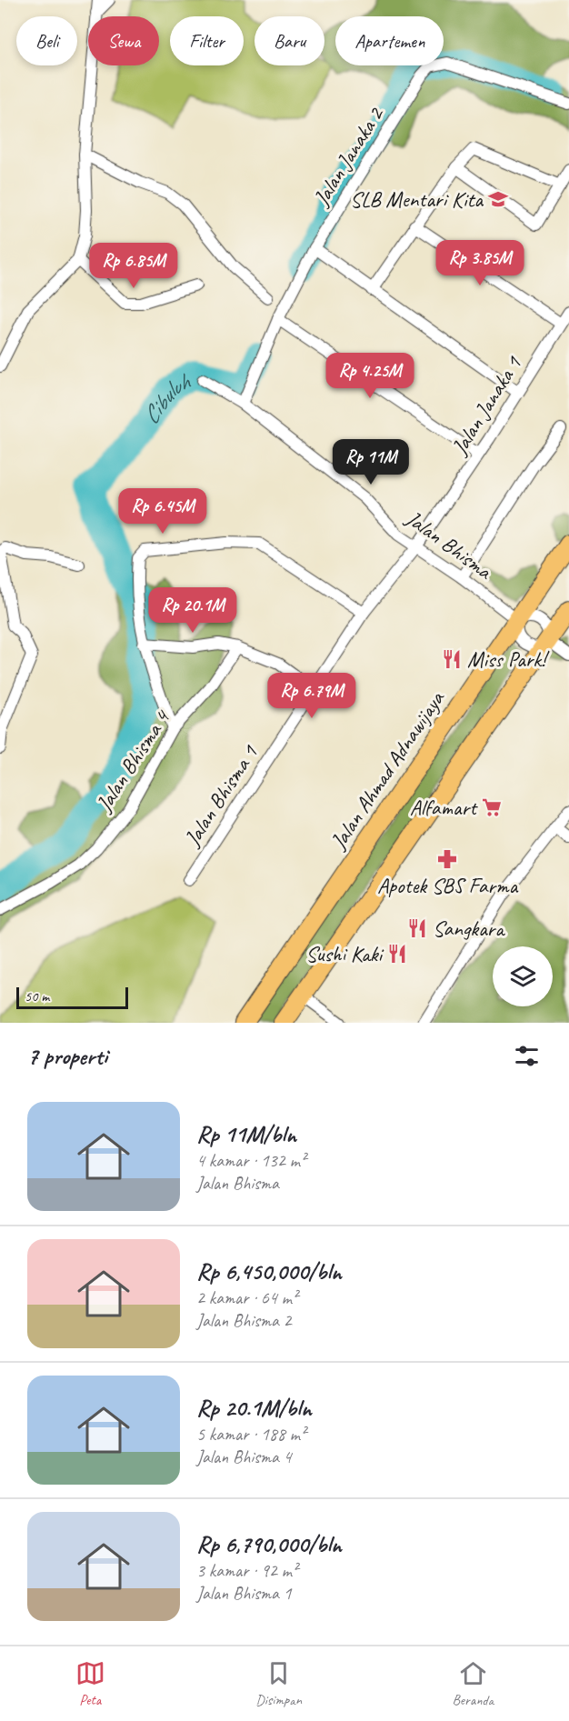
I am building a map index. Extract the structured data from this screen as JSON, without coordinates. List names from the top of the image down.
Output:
{
  "streets": {
    "main road": ["Jalan Ahmad Adnawijaya"],
    "street": [
      "Jalan Janaka 2",
      "Jalan Janaka 1",
      "Jalan Bhisma",
      "Jalan Bhisma 4",
      "Jalan Bhisma 1"
    ]
  },
  "crossings": [
    ["Jalan Janaka 2", "Jalan Bhisma"],
    ["Jalan Janaka 1", "Jalan Bhisma"],
    ["Jalan Janaka 1", "Jalan Bhisma 1"],
    ["Jalan Bhisma", "Jalan Ahmad Adnawijaya"],
    ["Jalan Bhisma", "Jalan Bhisma 1"]
  ],
  "water": ["Cibuluh"],
  "places": {
    "school or university": ["SLB Mentari Kita"],
    "restaurant": ["Miss Park!", "Sangkara", "Sushi Kaki"],
    "supermarket": ["Alfamart"],
    "pharmacy": ["Apotek SBS Farma"]
  },
  "scale_bar": "50 m",
  "page": {
    "chip": [
      "Beli",
      "Sewa",
      "Filter",
      "Baru",
      "Apartemen"
    ],
    "price": [
      "Rp 3.85M",
      "Rp 6.85M",
      "Rp 4.25M",
      "Rp 11M",
      "Rp 6.45M",
      "Rp 20.1M",
      "Rp 6.79M"
    ],
    "scale": "50 m",
    "heading": "7 properti",
    "list": [
      {
        "name": "Rp 11M/bln",
        "note": "4 kamar · 132 m² · Jalan Bhisma"
      },
      {
        "name": "Rp 6,450,000/bln",
        "note": "2 kamar · 64 m² · Jalan Bhisma 2"
      },
      {
        "name": "Rp 20.1M/bln",
        "note": "5 kamar · 188 m² · Jalan Bhisma 4"
      },
      {
        "name": "Rp 6,790,000/bln",
        "note": "3 kamar · 92 m² · Jalan Bhisma 1"
      }
    ],
    "tabs": ["Peta", "Disimpan", "Beranda"]
  }
}
